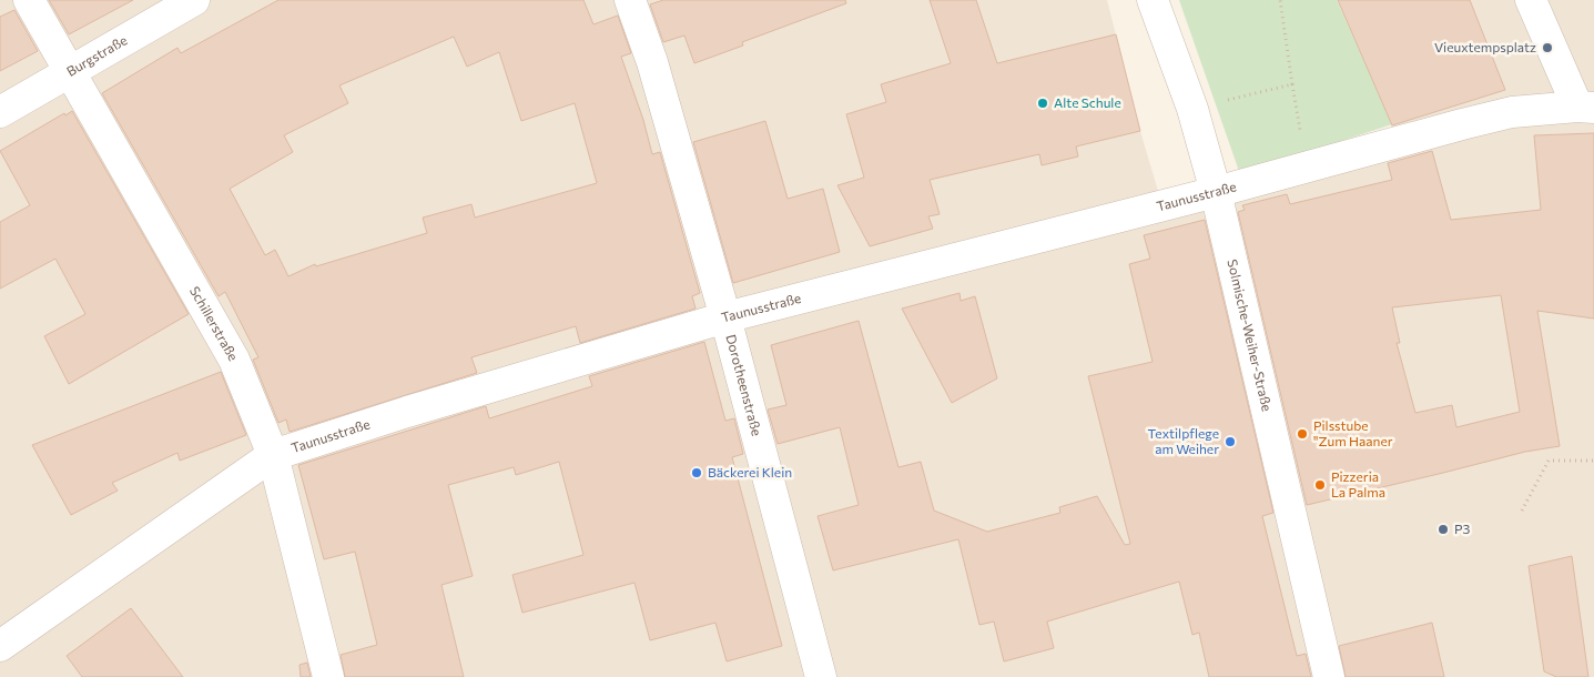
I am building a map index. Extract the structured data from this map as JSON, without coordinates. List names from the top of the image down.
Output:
{
  "streets": {
    "street": [
      "Burgstraße",
      "Taunusstraße",
      "Schillerstraße",
      "Solmische-Weiher-Straße",
      "Dorotheenstraße"
    ]
  },
  "crossings": [
    ["Burgstraße", "Schillerstraße"],
    ["Taunusstraße", "Schillerstraße"],
    ["Taunusstraße", "Solmische-Weiher-Straße"],
    ["Taunusstraße", "Dorotheenstraße"]
  ],
  "places": [
    "Vieuxtempsplatz",
    "Alte Schule",
    "Pilsstube \"Zum Haaner",
    "Textilpflege am Weiher",
    "Bäckerei Klein",
    "Pizzeria La Palma",
    "P3"
  ]
}
